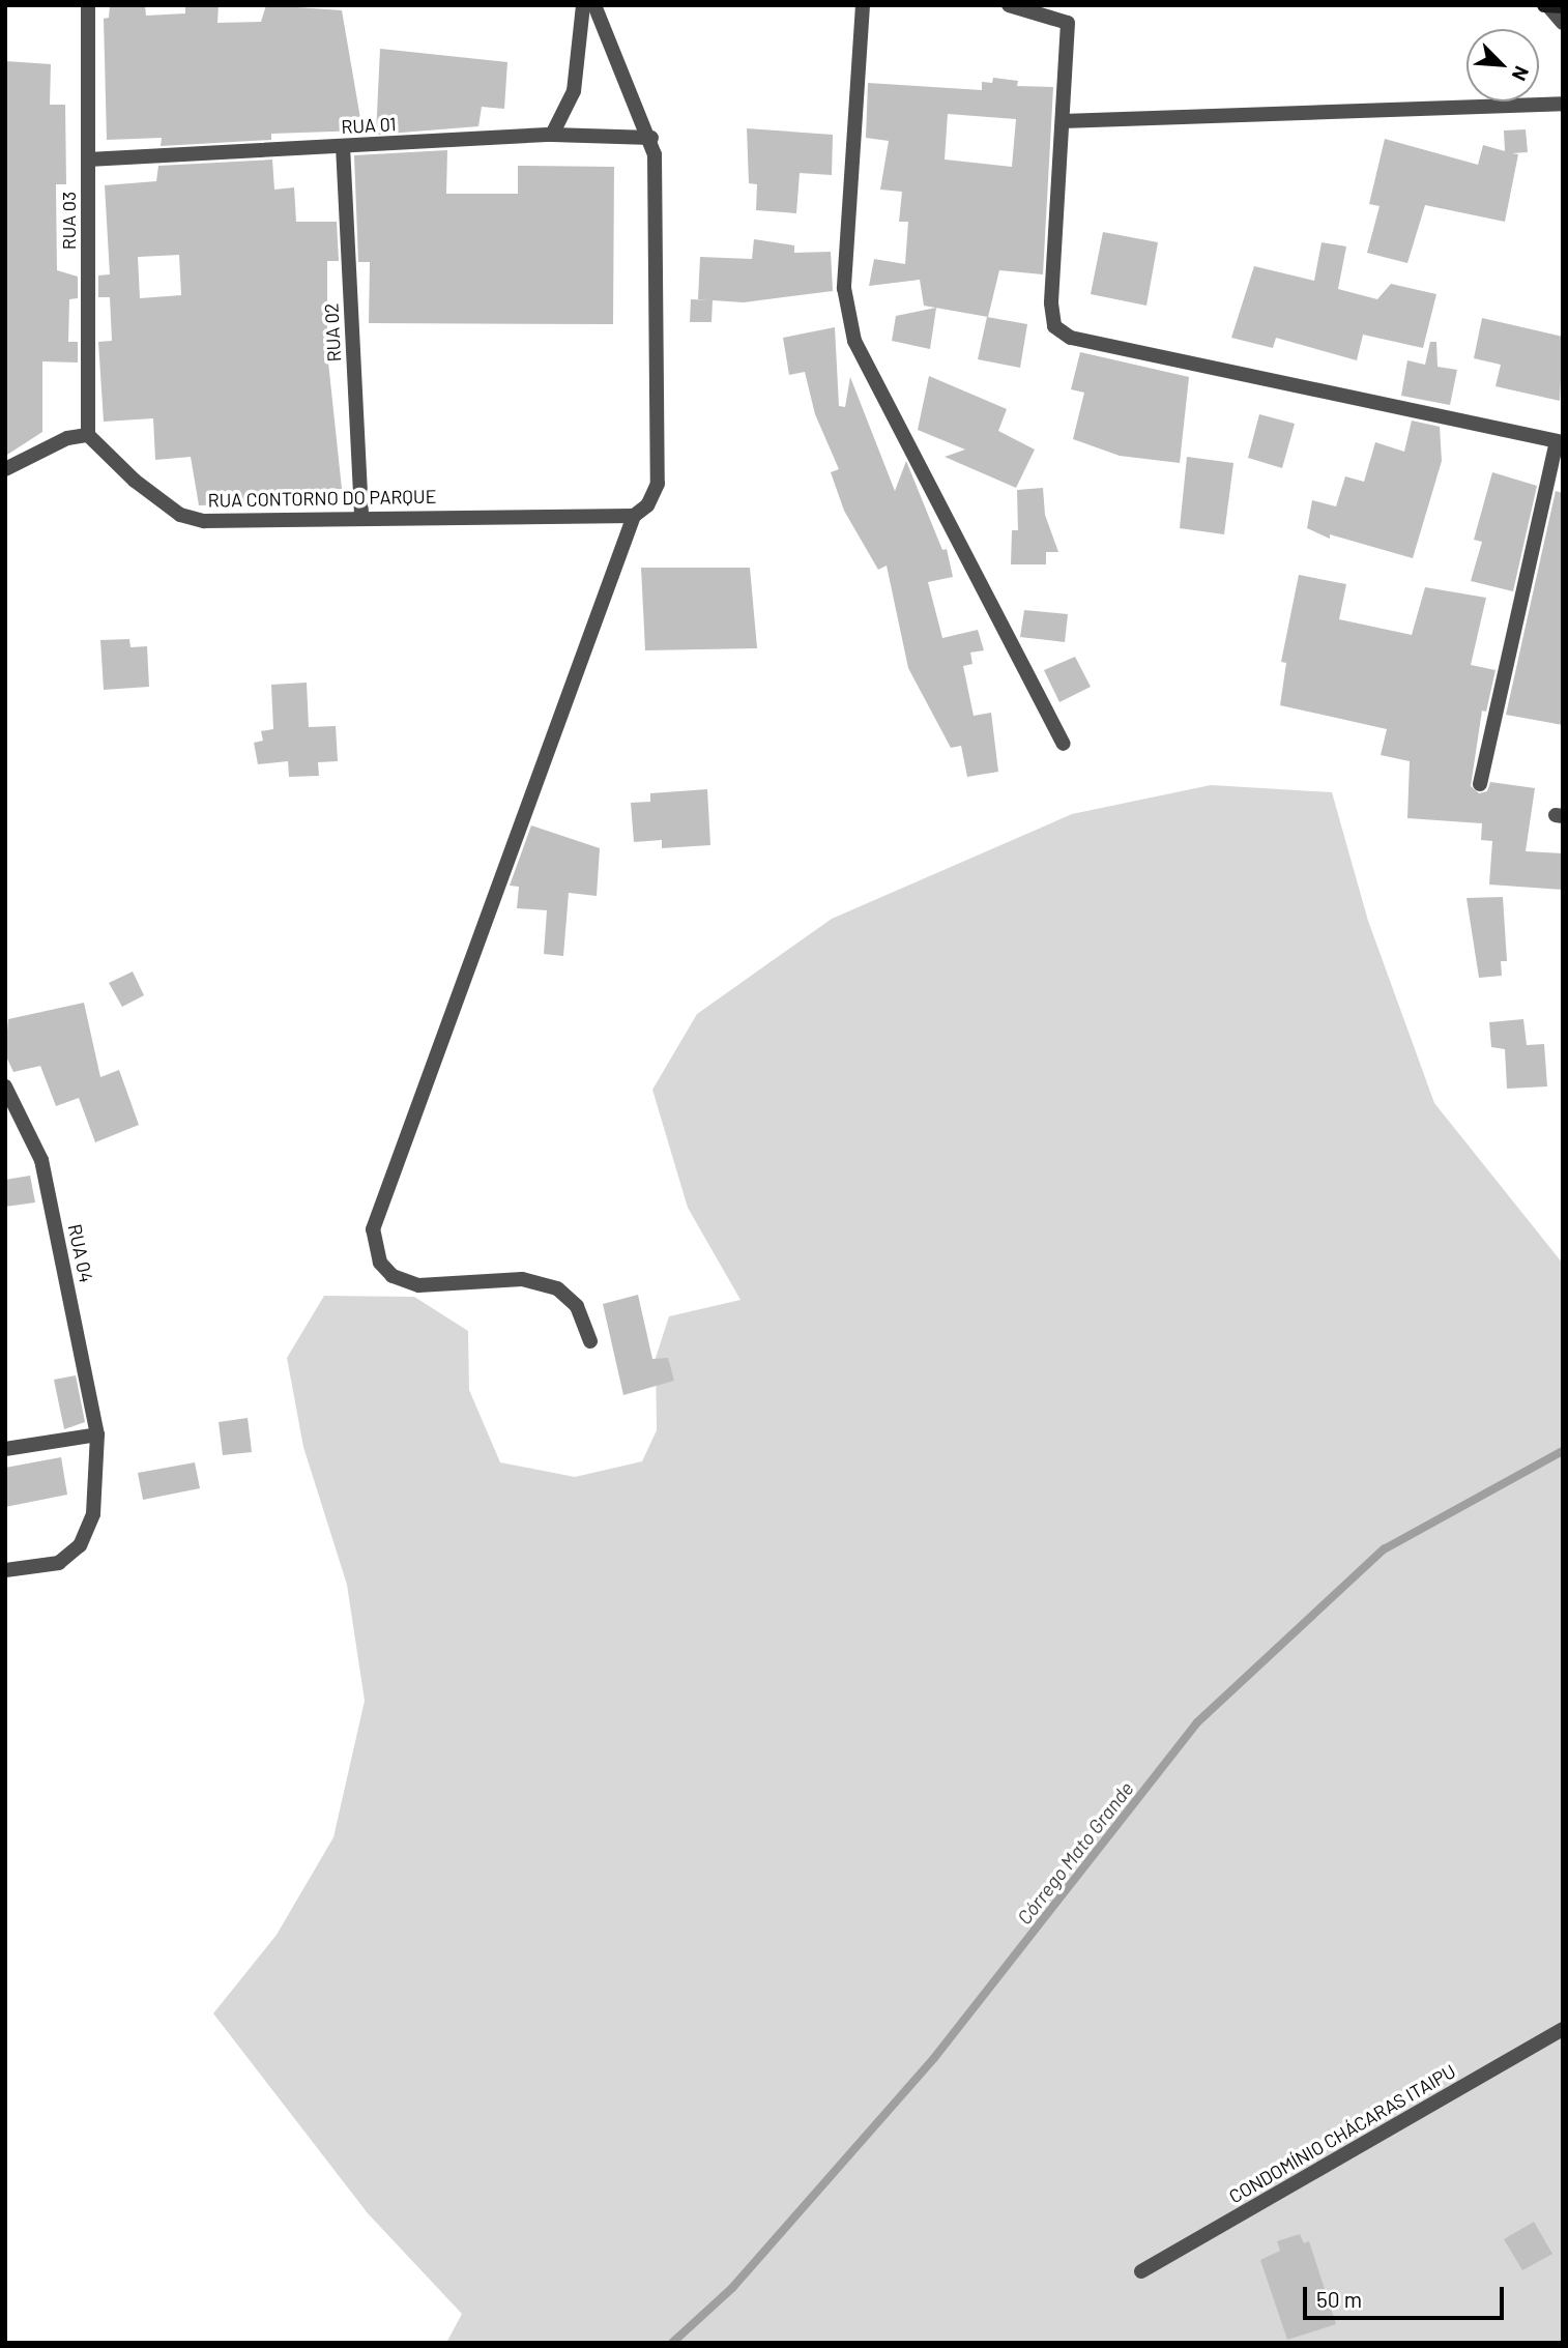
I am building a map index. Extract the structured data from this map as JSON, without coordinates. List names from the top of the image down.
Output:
{
  "streets": {
    "street": [
      "RUA 01",
      "RUA 03",
      "RUA 02",
      "RUA CONTORNO DO PARQUE",
      "RUA 04",
      "CONDOMÍNIO CHÁCARAS ITAIPU"
    ]
  },
  "crossings": [
    ["RUA 01", "RUA 03"],
    ["RUA 01", "RUA 02"],
    ["RUA 03", "RUA CONTORNO DO PARQUE"],
    ["RUA 02", "RUA CONTORNO DO PARQUE"]
  ],
  "water": ["Córrego Mato Grande"],
  "scale_bar": "50 m",
  "north": "bottom right"
}
